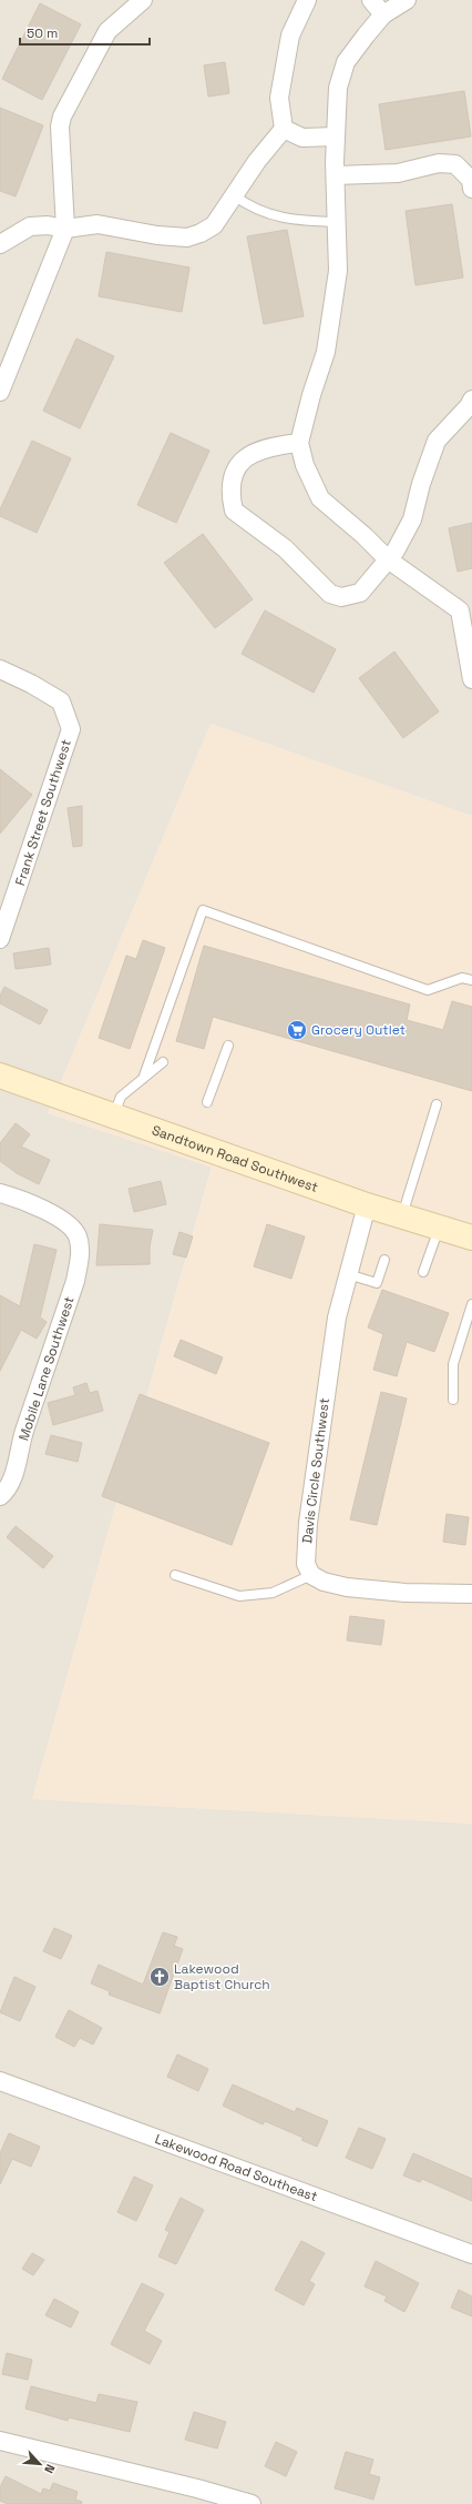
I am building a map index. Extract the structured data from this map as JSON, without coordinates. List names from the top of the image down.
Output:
{
  "streets": {
    "street": [
      "Frank Street Southwest",
      "Sandtown Road Southwest",
      "Mobile Lane Southwest",
      "Davis Circle Southwest",
      "Lakewood Road Southeast"
    ]
  },
  "crossings": [
    ["Sandtown Road Southwest", "Davis Circle Southwest"]
  ],
  "places": {
    "supermarket": ["Grocery Outlet"],
    "church": ["Lakewood Baptist Church"]
  },
  "scale_bar": "50 m",
  "north": "bottom right"
}
